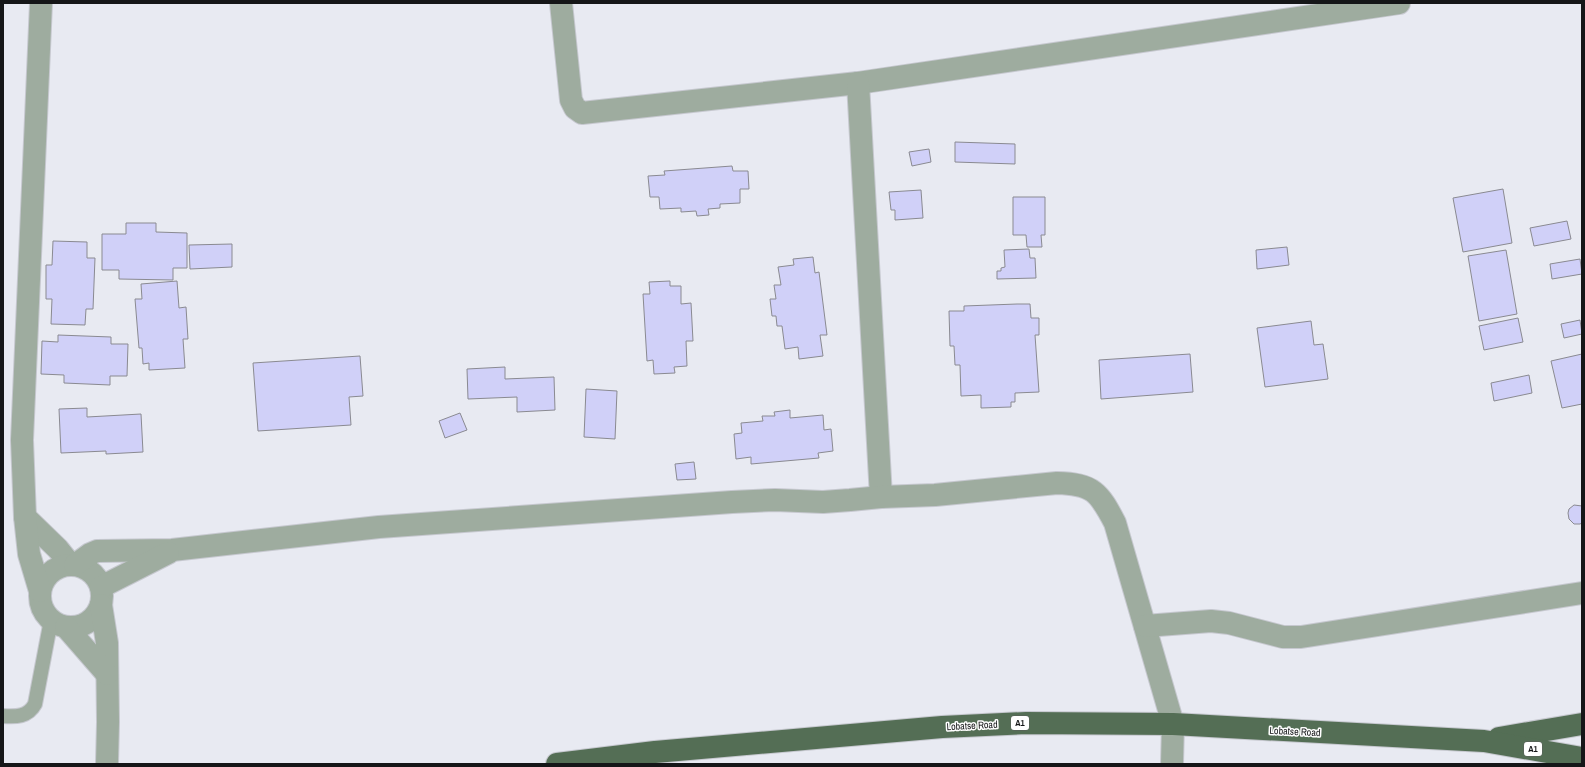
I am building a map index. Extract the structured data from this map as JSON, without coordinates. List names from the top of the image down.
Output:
{
  "streets": {
    "highway": ["A1", "Lobatse Road"]
  }
}
